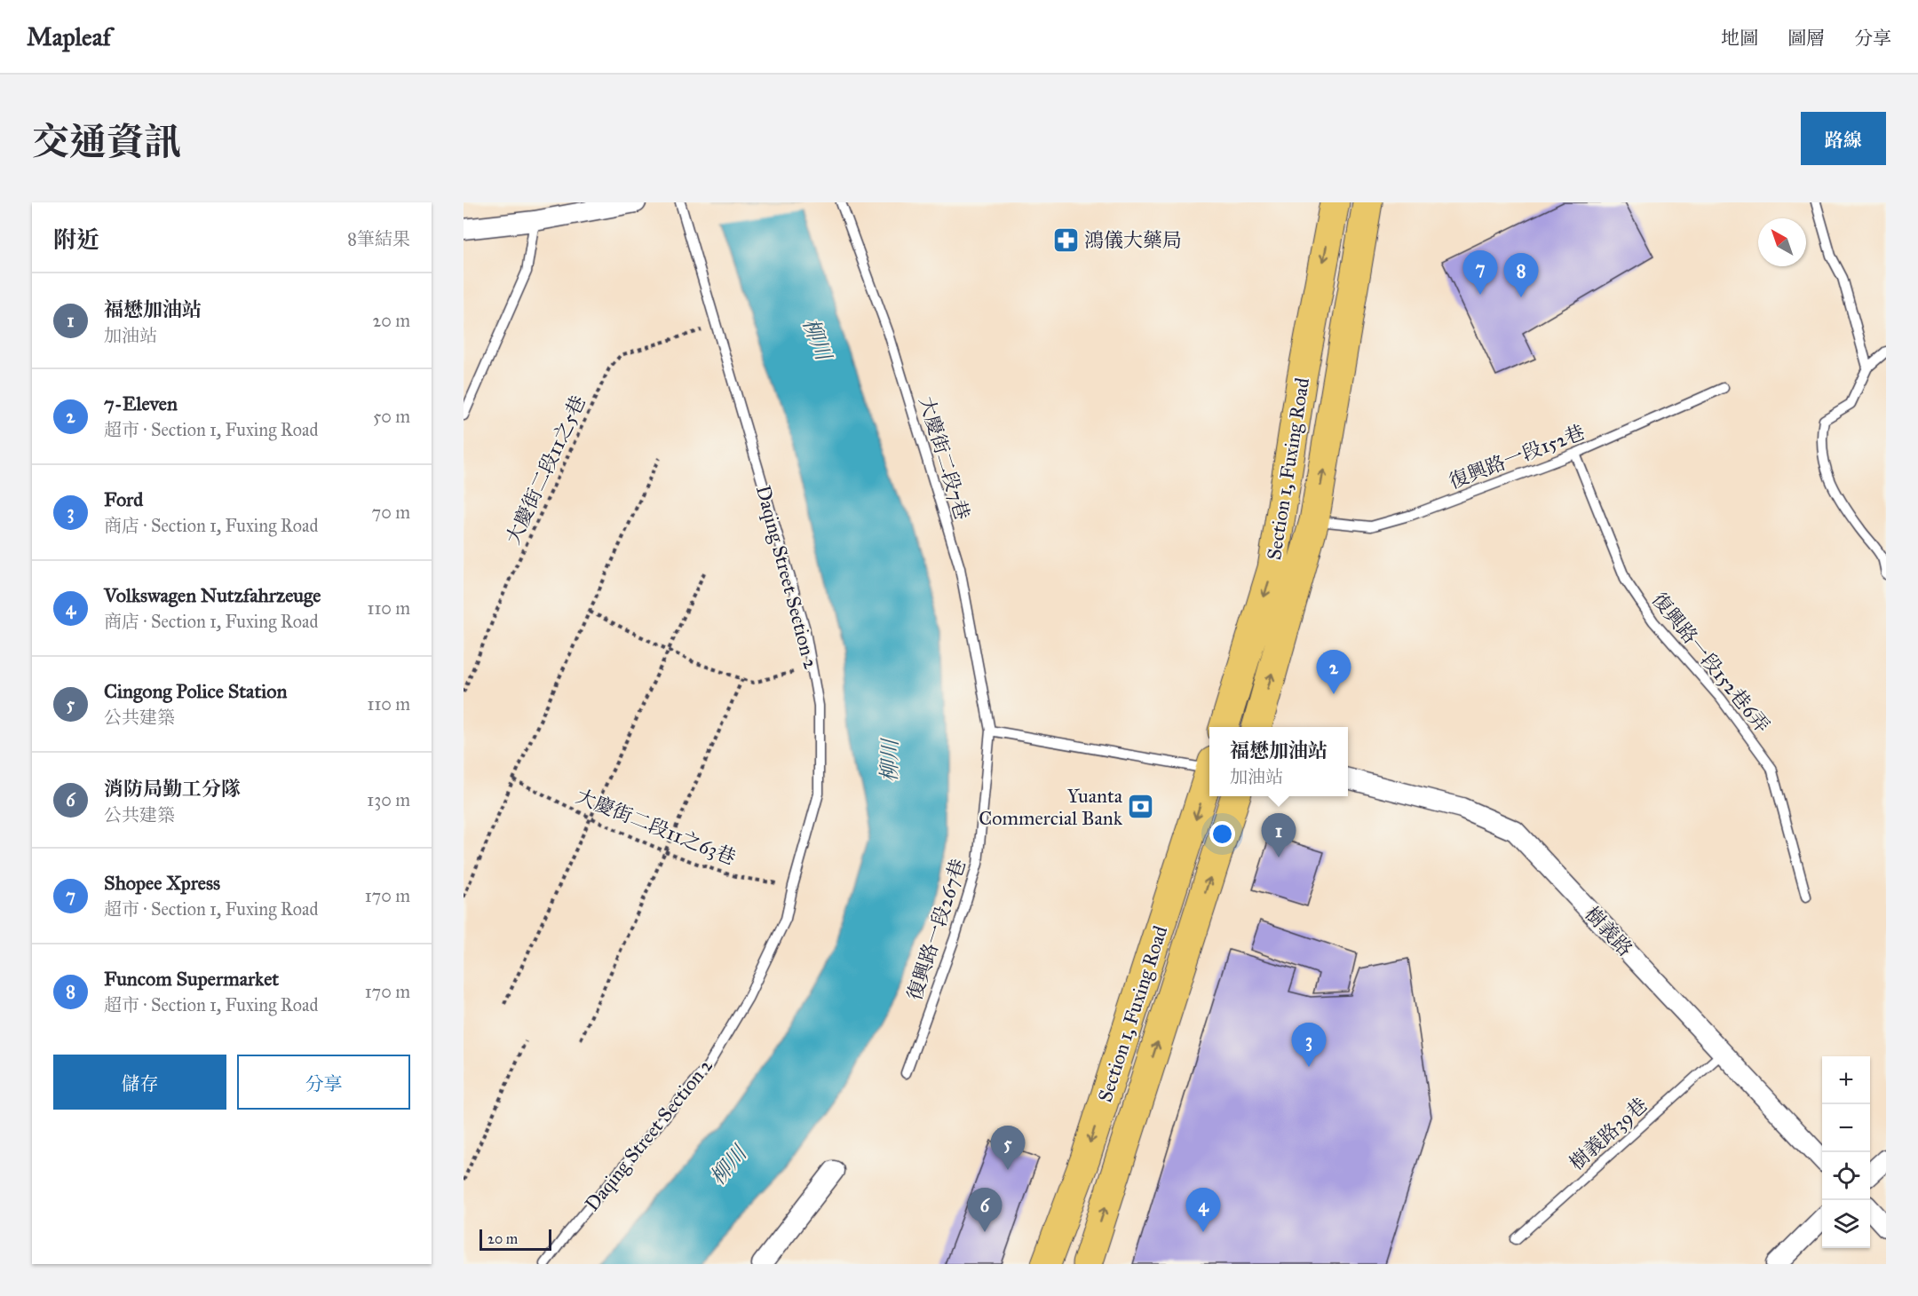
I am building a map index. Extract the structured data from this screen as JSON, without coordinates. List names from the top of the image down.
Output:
{
  "streets": {
    "main road": ["Section 1, Fuxing Road"],
    "street": ["樹義路"],
    "lane": [
      "復興路一段152巷",
      "大慶街二段7巷",
      "Daqing Street Section 2",
      "復興路一段152巷6弄",
      "復興路一段267巷",
      "樹義路39巷"
    ],
    "path": ["大慶街二段11之5巷", "大慶街二段11之63巷"]
  },
  "crossings": [
    ["復興路一段152巷", "Section 1, Fuxing Road"],
    ["復興路一段152巷", "復興路一段152巷6弄"],
    ["大慶街二段7巷", "復興路一段267巷"],
    ["大慶街二段11之5巷", "Daqing Street Section 2"],
    ["Daqing Street Section 2", "大慶街二段11之63巷"],
    ["樹義路", "樹義路39巷"]
  ],
  "water": ["柳川"],
  "places": {
    "pharmacy": ["鴻儀大藥局"],
    "bank": ["Yuanta Commercial Bank"]
  },
  "scale_bar": "20 m",
  "north": "top left",
  "page": {
    "header": "Mapleaf",
    "nav": ["地圖", "圖層", "分享"],
    "title": "交通資訊",
    "buttons": [
      "路線",
      ["儲存", "分享"]
    ],
    "heading": ["附近", "8筆結果"],
    "pins": [
      "7",
      "8",
      "2",
      "1",
      "3",
      "5",
      "4",
      "6"
    ],
    "list": [
      {
        "mark": "1",
        "name": "福懋加油站",
        "note": "加油站",
        "value": "20 m"
      },
      {
        "mark": "2",
        "name": "7-Eleven",
        "note": "超市 · Section 1, Fuxing Road",
        "value": "50 m"
      },
      {
        "mark": "3",
        "name": "Ford",
        "note": "商店 · Section 1, Fuxing Road",
        "value": "70 m"
      },
      {
        "mark": "4",
        "name": "Volkswagen Nutzfahrzeuge",
        "note": "商店 · Section 1, Fuxing Road",
        "value": "110 m"
      },
      {
        "mark": "5",
        "name": "Cingong Police Station",
        "note": "公共建築",
        "value": "110 m"
      },
      {
        "mark": "6",
        "name": "消防局勤工分隊",
        "note": "公共建築",
        "value": "130 m"
      },
      {
        "mark": "7",
        "name": "Shopee Xpress",
        "note": "超市 · Section 1, Fuxing Road",
        "value": "170 m"
      },
      {
        "mark": "8",
        "name": "Funcom Supermarket",
        "note": "超市 · Section 1, Fuxing Road",
        "value": "170 m"
      }
    ],
    "popup": ["福懋加油站", "加油站"],
    "map_buttons": ["+", "−"],
    "scale": "20 m"
  }
}
